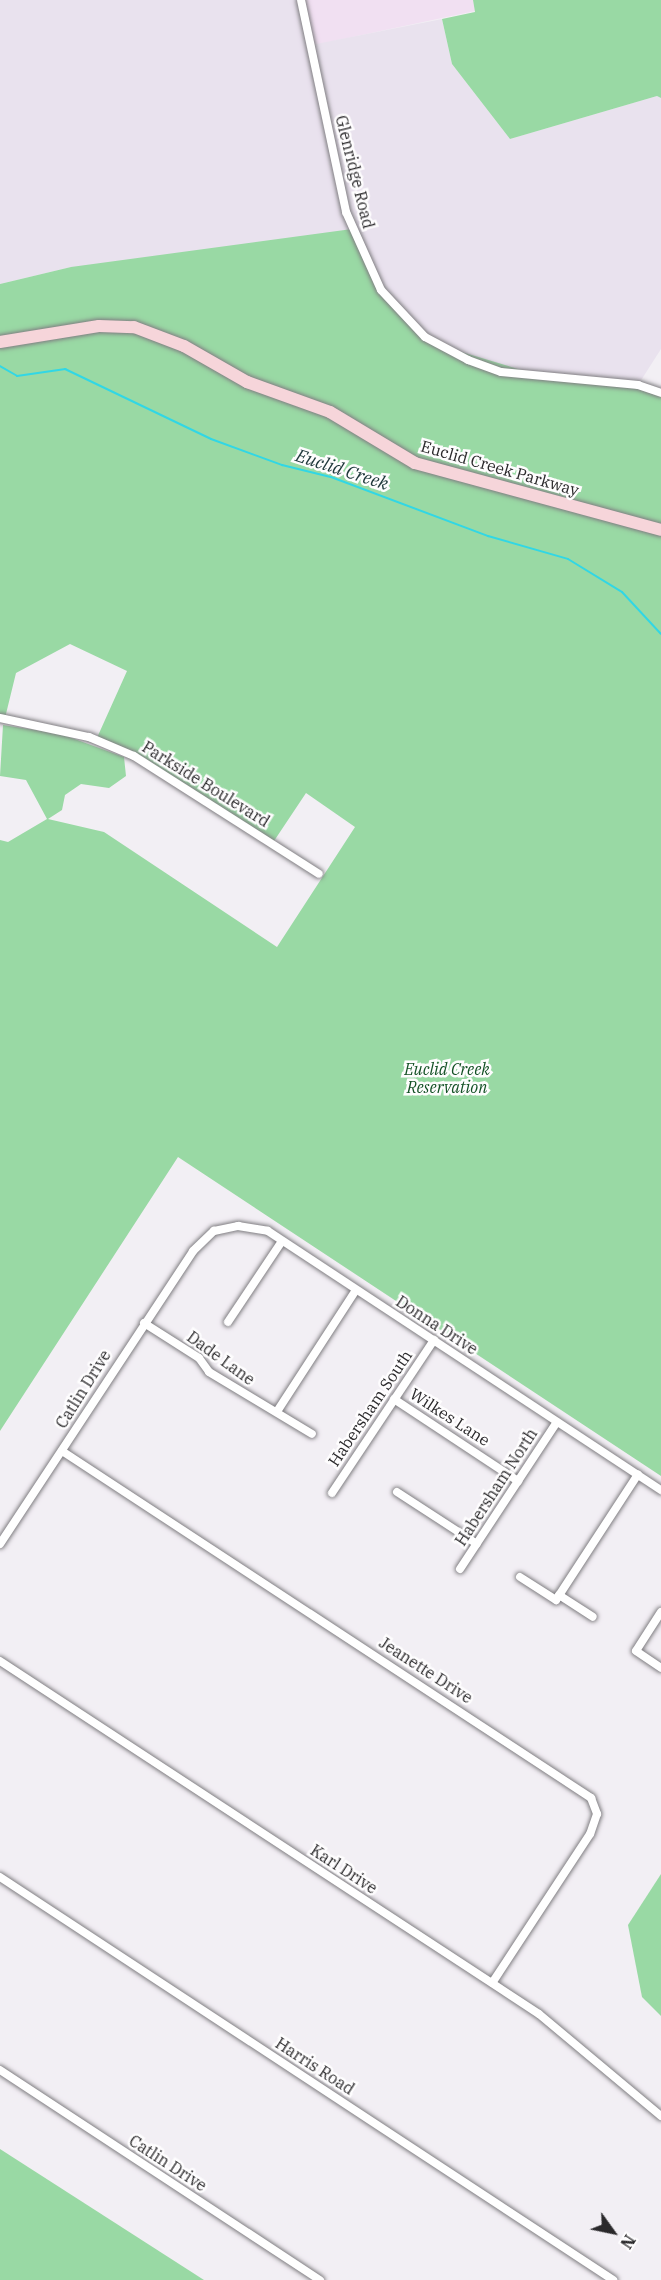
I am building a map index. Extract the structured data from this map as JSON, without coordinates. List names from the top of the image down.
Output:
{
  "streets": {
    "street": [
      "Glenridge Road",
      "Euclid Creek Parkway",
      "Parkside Boulevard",
      "Donna Drive",
      "Dade Lane",
      "Catlin Drive",
      "Habersham South",
      "Wilkes Lane",
      "Habersham North",
      "Jeanette Drive",
      "Karl Drive",
      "Harris Road"
    ]
  },
  "crossings": [
    ["Donna Drive", "Catlin Drive"],
    ["Donna Drive", "Habersham South"],
    ["Donna Drive", "Habersham North"],
    ["Dade Lane", "Catlin Drive"],
    ["Catlin Drive", "Jeanette Drive"],
    ["Habersham South", "Wilkes Lane"],
    ["Wilkes Lane", "Habersham North"],
    ["Jeanette Drive", "Karl Drive"]
  ],
  "water": ["Euclid Creek"],
  "parks": ["Euclid Creek Reservation"],
  "north": "bottom right"
}
